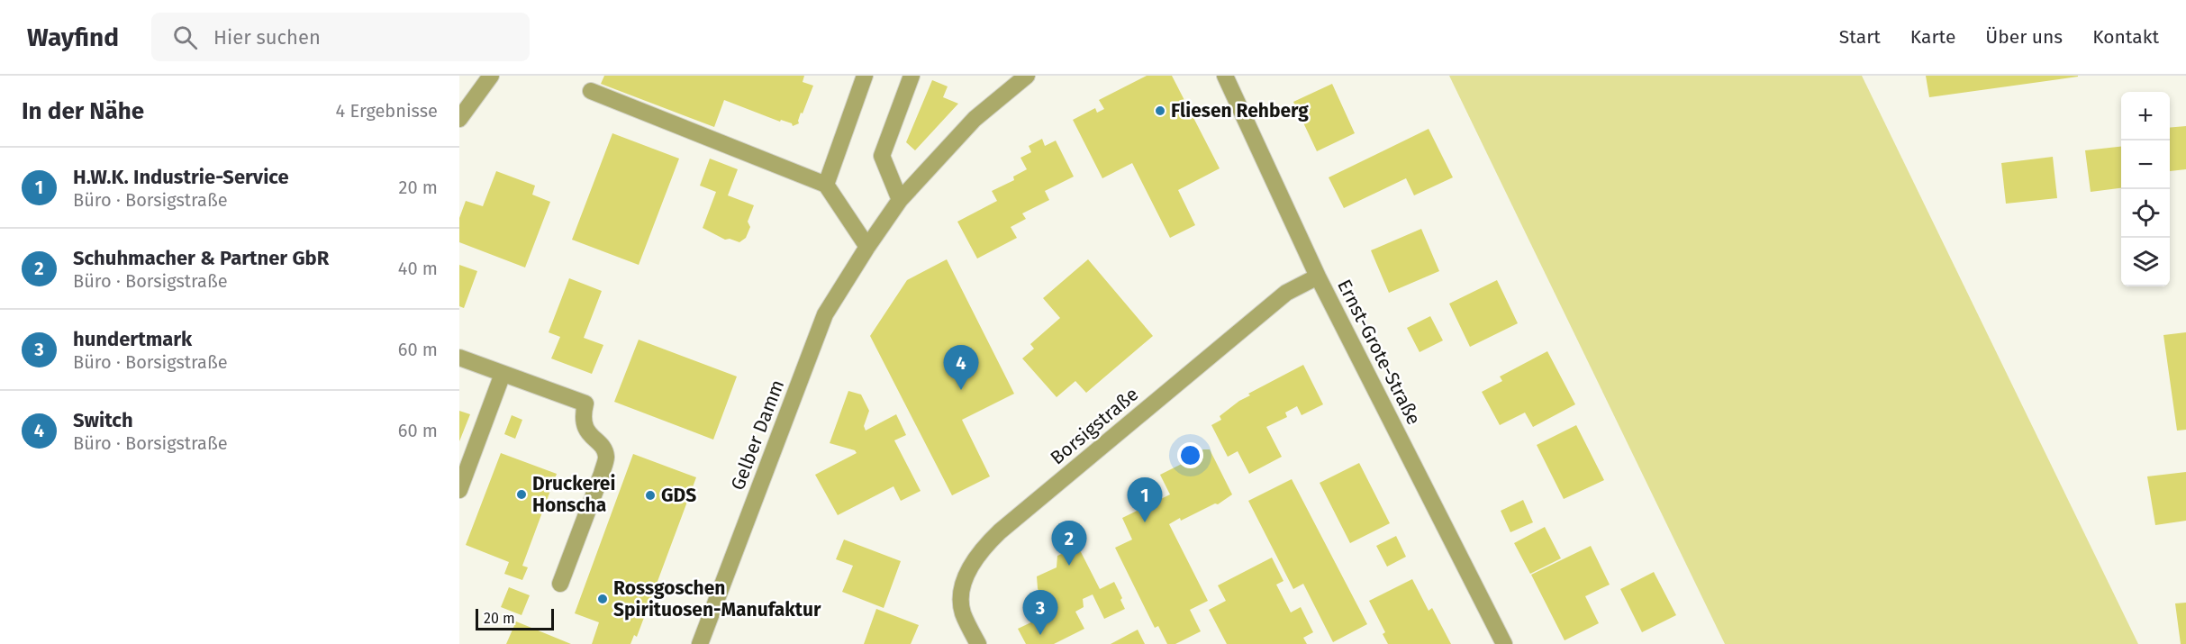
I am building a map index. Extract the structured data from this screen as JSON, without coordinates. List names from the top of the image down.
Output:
{
  "streets": {
    "street": ["Ernst-Grote-Straße", "Borsigstraße", "Gelber Damm"]
  },
  "crossings": [
    ["Ernst-Grote-Straße", "Borsigstraße"]
  ],
  "places": [
    "Fliesen Rehberg",
    "Druckerei Honscha",
    "GDS",
    "Rossgoschen Spirituosen-Manufaktur"
  ],
  "scale_bar": "20 m",
  "page": {
    "header": "Wayfind",
    "search": "Hier suchen",
    "nav": [
      "Start",
      "Karte",
      "Über uns",
      "Kontakt"
    ],
    "heading": ["In der Nähe", "4 Ergebnisse"],
    "map_buttons": ["+", "−"],
    "list": [
      {
        "mark": "1",
        "name": "H.W.K. Industrie-Service",
        "note": "Büro · Borsigstraße",
        "value": "20 m"
      },
      {
        "mark": "2",
        "name": "Schuhmacher & Partner GbR",
        "note": "Büro · Borsigstraße",
        "value": "40 m"
      },
      {
        "mark": "3",
        "name": "hundertmark",
        "note": "Büro · Borsigstraße",
        "value": "60 m"
      },
      {
        "mark": "4",
        "name": "Switch",
        "note": "Büro · Borsigstraße",
        "value": "60 m"
      }
    ],
    "pins": [
      "4",
      "1",
      "2",
      "3"
    ],
    "scale": "20 m"
  }
}
